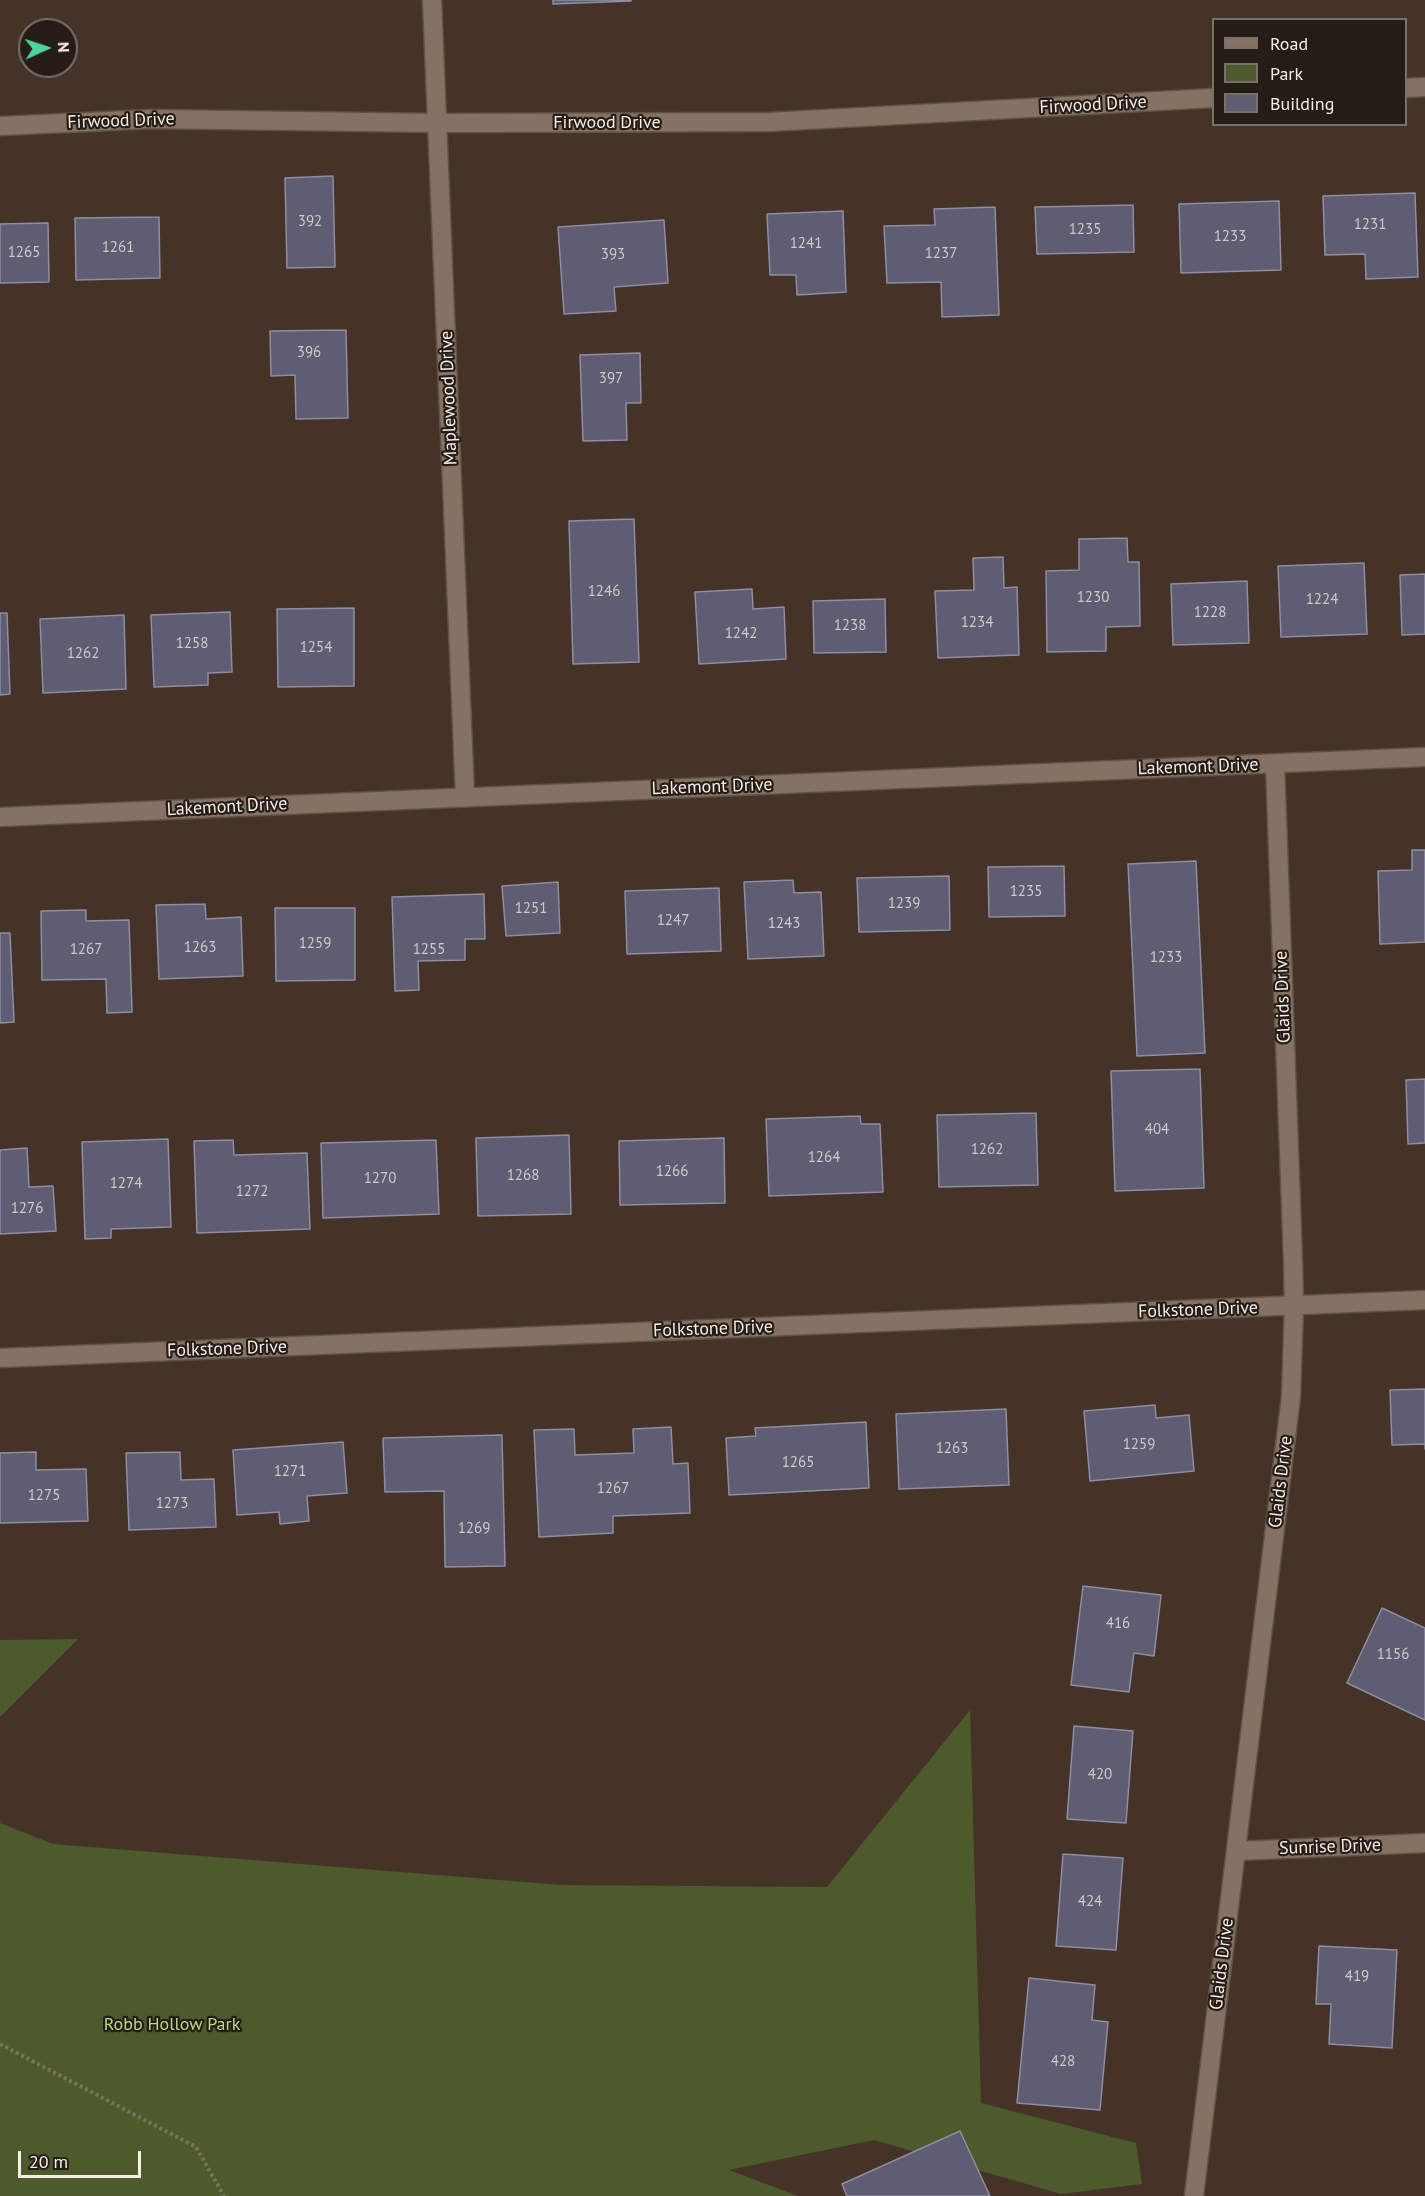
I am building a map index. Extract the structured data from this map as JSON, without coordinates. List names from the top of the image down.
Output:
{
  "streets": {
    "street": [
      "Firwood Drive",
      "Maplewood Drive",
      "Lakemont Drive",
      "Glaids Drive",
      "Folkstone Drive",
      "Sunrise Drive"
    ]
  },
  "crossings": [
    ["Firwood Drive", "Maplewood Drive"],
    ["Maplewood Drive", "Lakemont Drive"],
    ["Lakemont Drive", "Glaids Drive"],
    ["Glaids Drive", "Folkstone Drive"],
    ["Glaids Drive", "Sunrise Drive"]
  ],
  "parks": ["Robb Hollow Park"],
  "house_numbers": [
    "392",
    "1231",
    "1235",
    "1233",
    "1241",
    "1261",
    "1265",
    "1237",
    "393",
    "396",
    "397",
    "1246",
    "1230",
    "1224",
    "1228",
    "1234",
    "1238",
    "1242",
    "1258",
    "1254",
    "1262",
    "1235",
    "1239",
    "1251",
    "1247",
    "1243",
    "1259",
    "1263",
    "1267",
    "1255",
    "1233",
    "404",
    "1262",
    "1264",
    "1266",
    "1268",
    "1270",
    "1274",
    "1272",
    "1276",
    "1259",
    "1263",
    "1265",
    "1271",
    "1267",
    "1275",
    "1273",
    "1269",
    "416",
    "1156",
    "420",
    "424",
    "419",
    "428"
  ],
  "legend": ["Road", "Park", "Building"],
  "scale_bar": "20 m",
  "north": "right"
}
